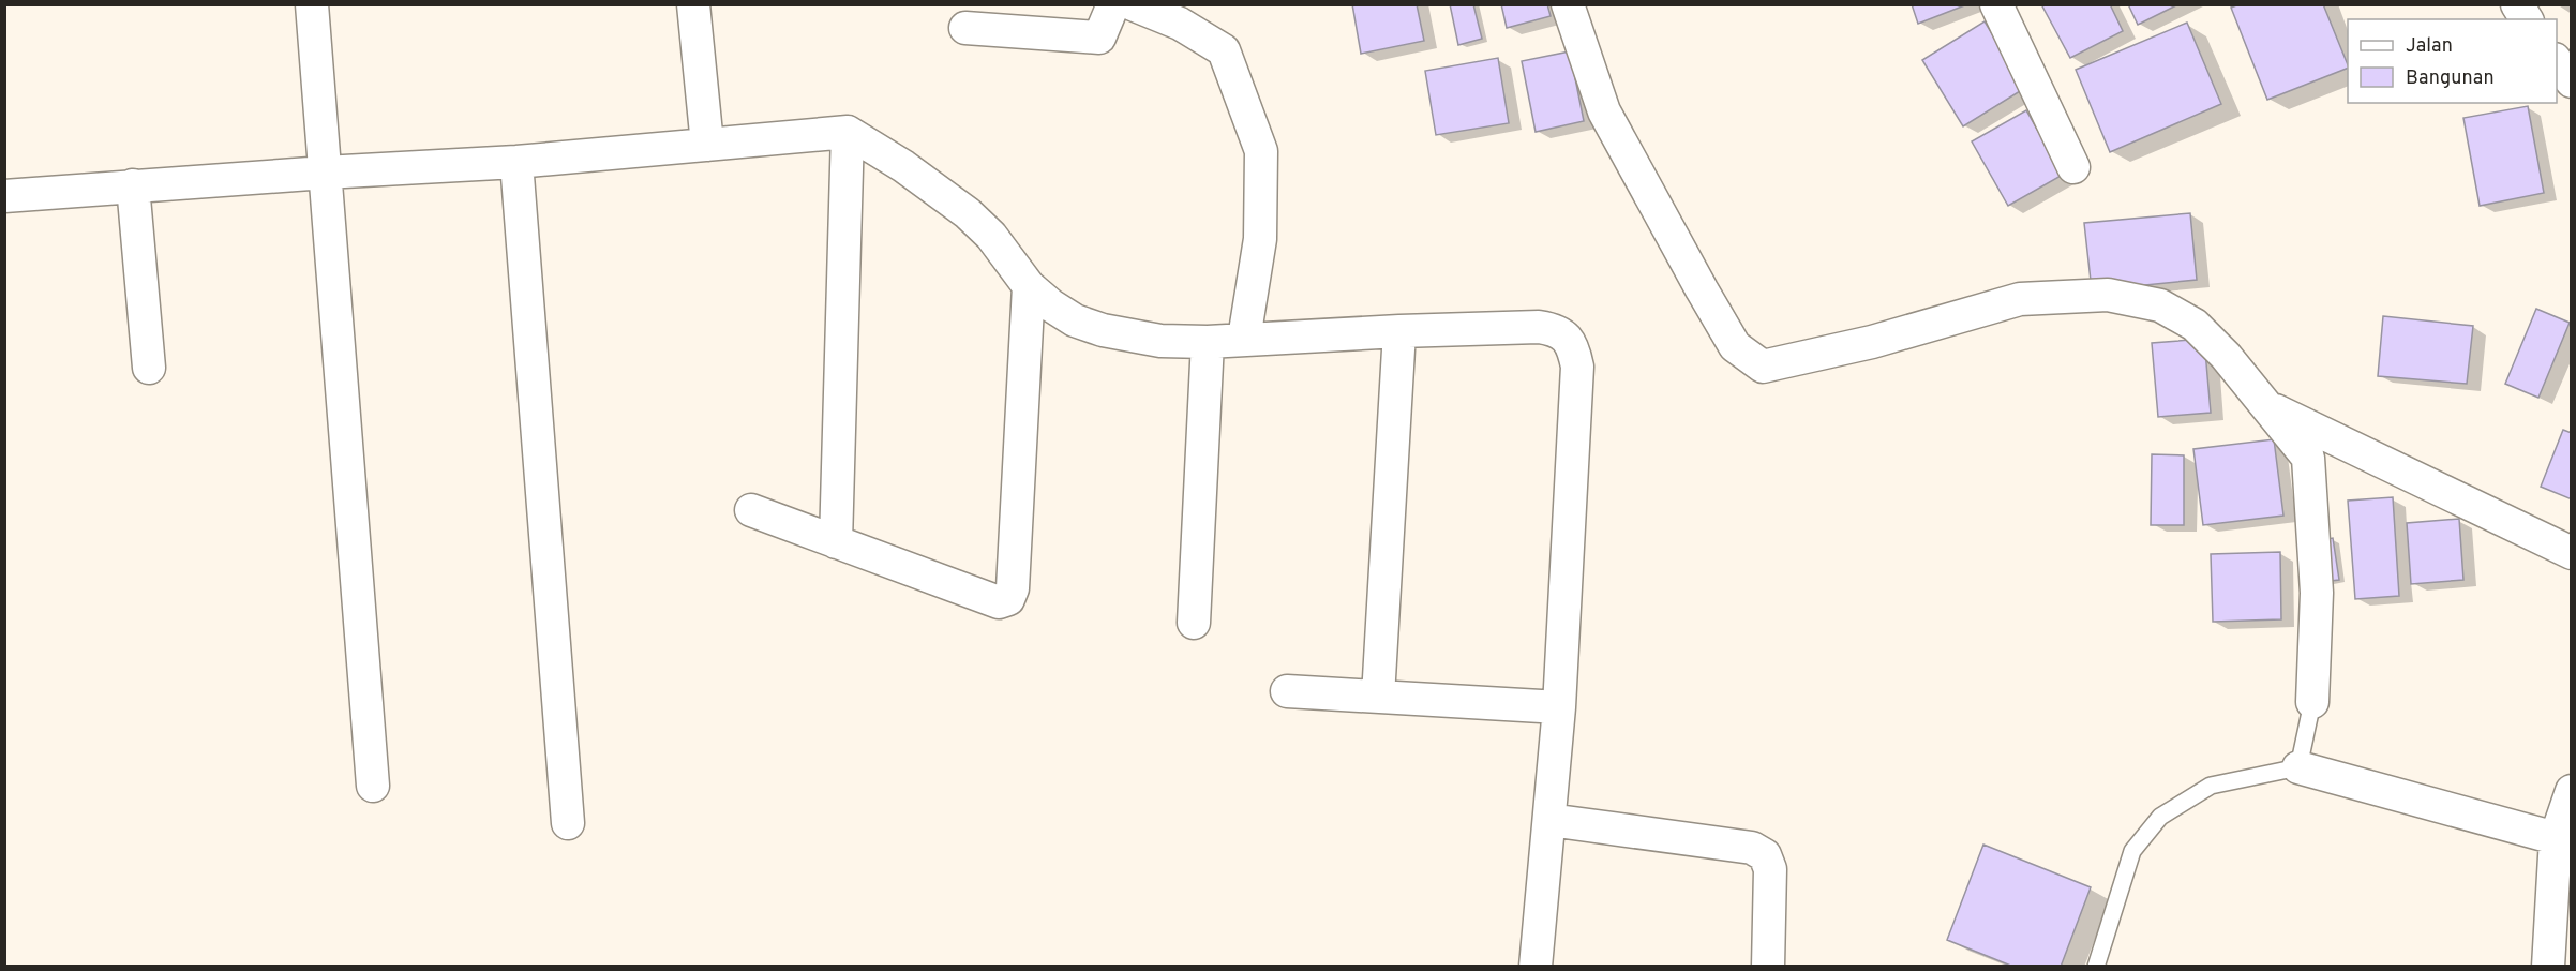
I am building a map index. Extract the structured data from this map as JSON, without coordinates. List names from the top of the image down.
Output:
{
  "legend": ["Jalan", "Bangunan"]
}
